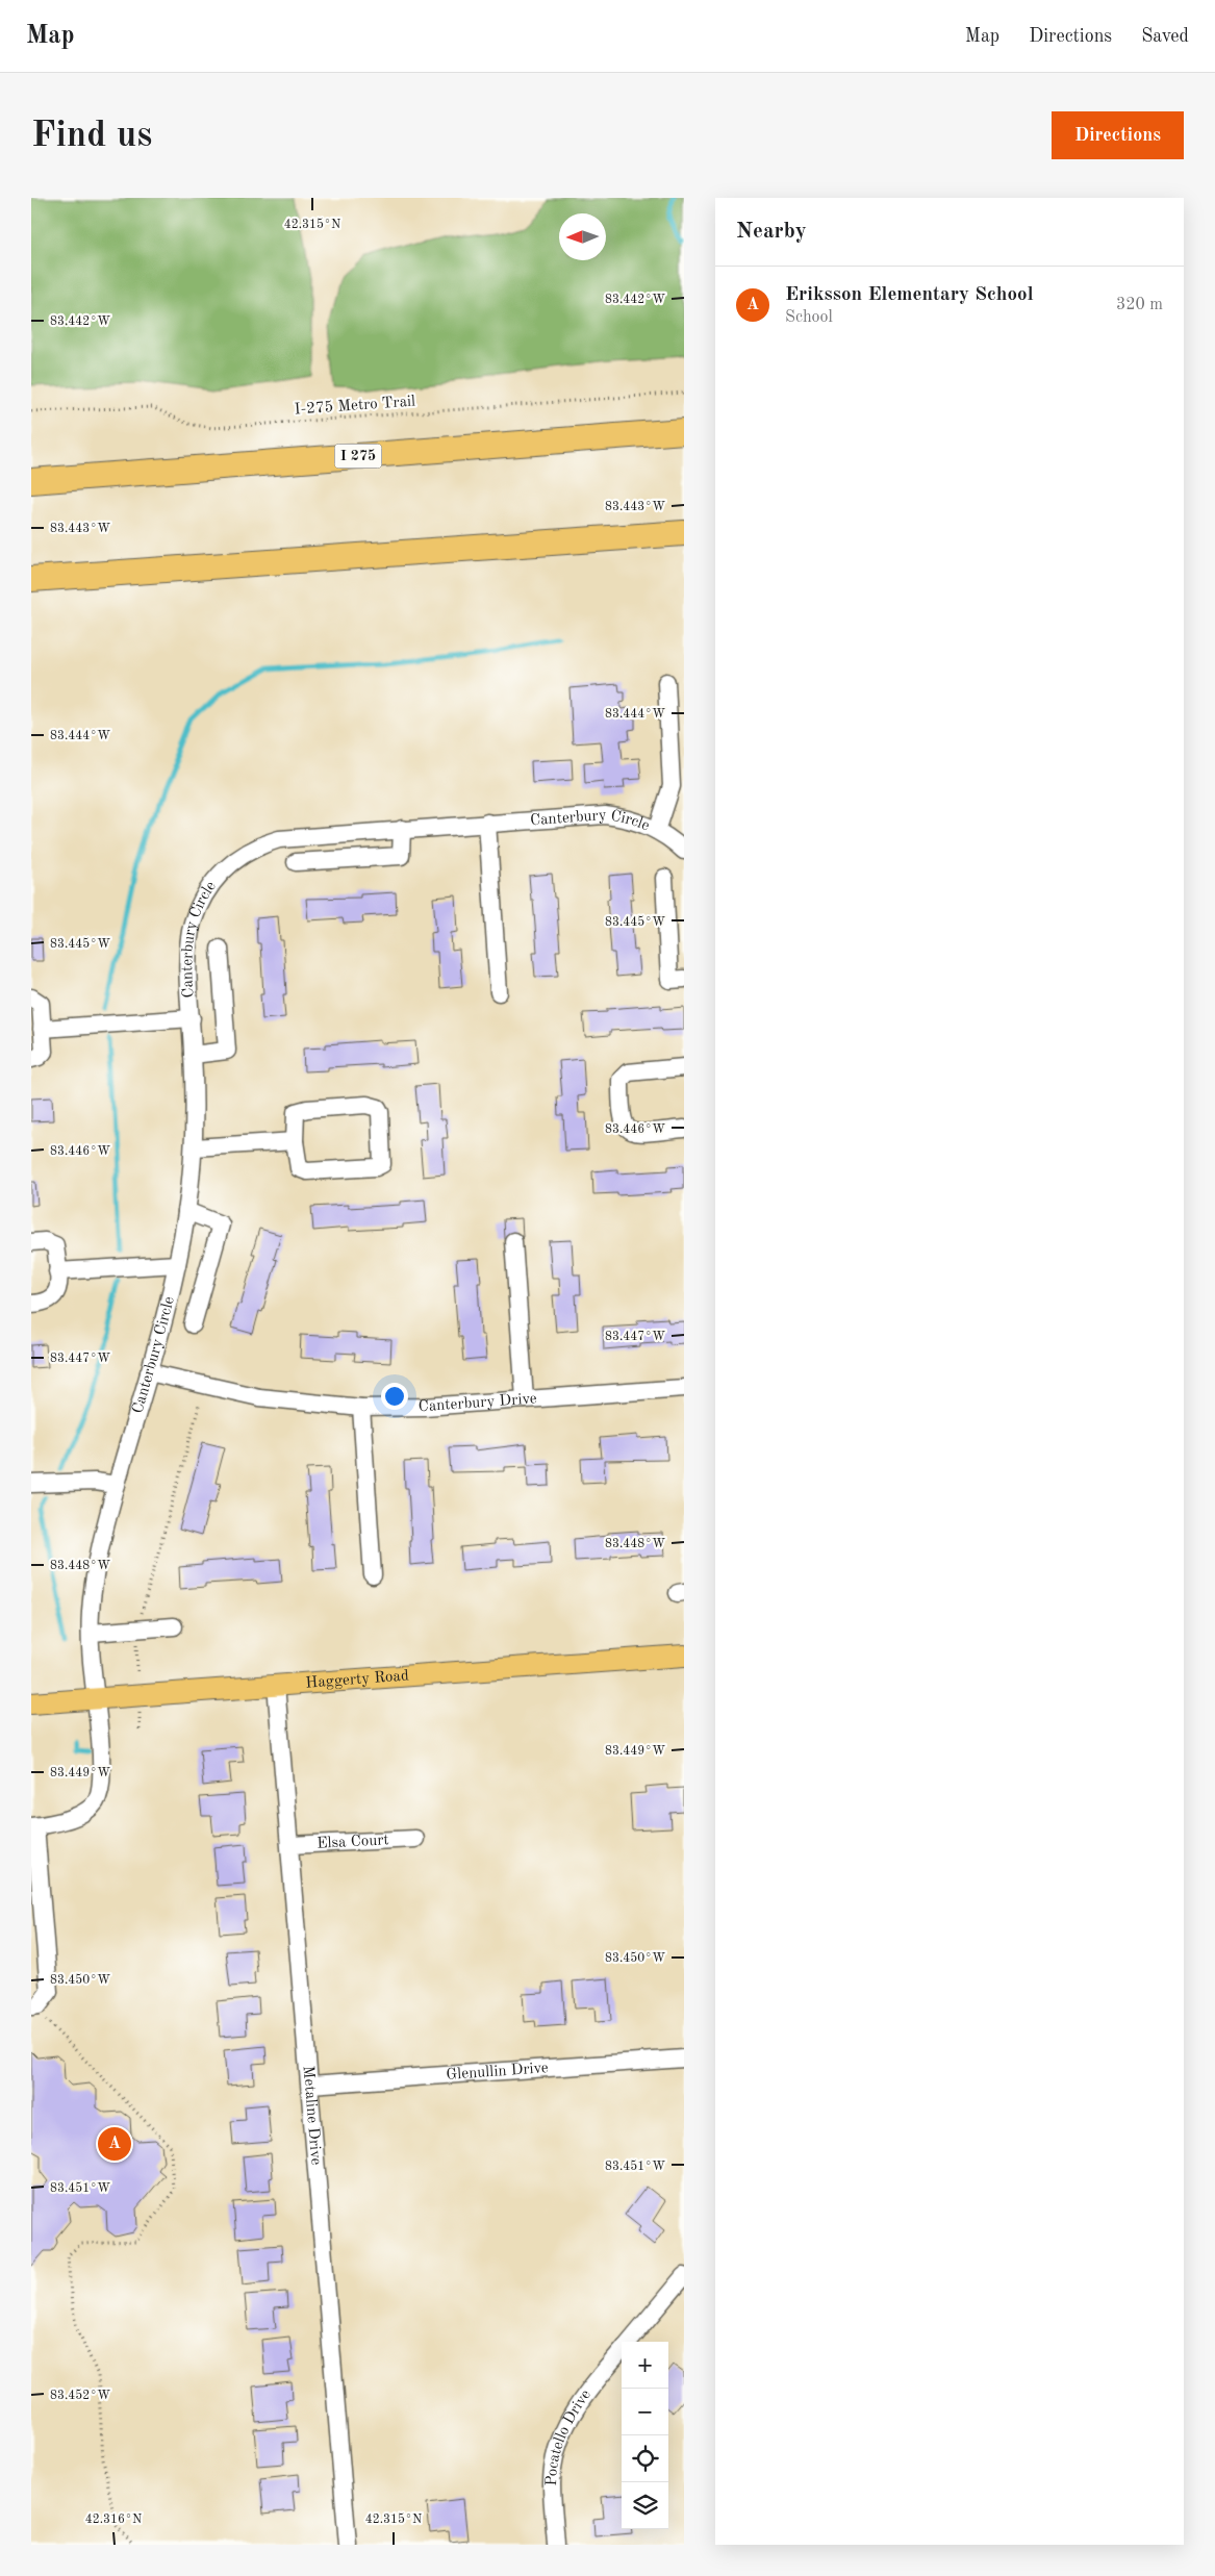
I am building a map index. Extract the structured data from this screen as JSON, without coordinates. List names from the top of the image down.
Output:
{
  "streets": {
    "highway": ["I 275"],
    "main road": ["Haggerty Road"],
    "street": [
      "Canterbury Circle",
      "Canterbury Drive",
      "Elsa Court",
      "Glenullin Drive",
      "Metaline Drive",
      "Pocatello Drive"
    ],
    "path": ["I-275 Metro Trail"]
  },
  "crossings": [
    ["Canterbury Circle", "Canterbury Drive"],
    ["Canterbury Circle", "Haggerty Road"],
    ["Haggerty Road", "Metaline Drive"],
    ["Elsa Court", "Metaline Drive"],
    ["Glenullin Drive", "Metaline Drive"]
  ],
  "north": "left",
  "page": {
    "header": "Map",
    "nav": ["Map", "Directions", "Saved"],
    "buttons": "Directions",
    "title": "Find us",
    "heading": "Nearby",
    "list": [
      {
        "mark": "A",
        "name": "Eriksson Elementary School",
        "note": "School",
        "value": "320 m"
      }
    ],
    "pins": "A",
    "map_buttons": ["+", "−"]
  },
  "coordinates": [
    "42.315°N",
    "83.442°W",
    "83.443°W",
    "83.444°W",
    "83.445°W",
    "83.446°W",
    "83.447°W",
    "83.448°W",
    "83.449°W",
    "83.450°W",
    "83.451°W",
    "83.452°W",
    "42.316°N"
  ]
}
